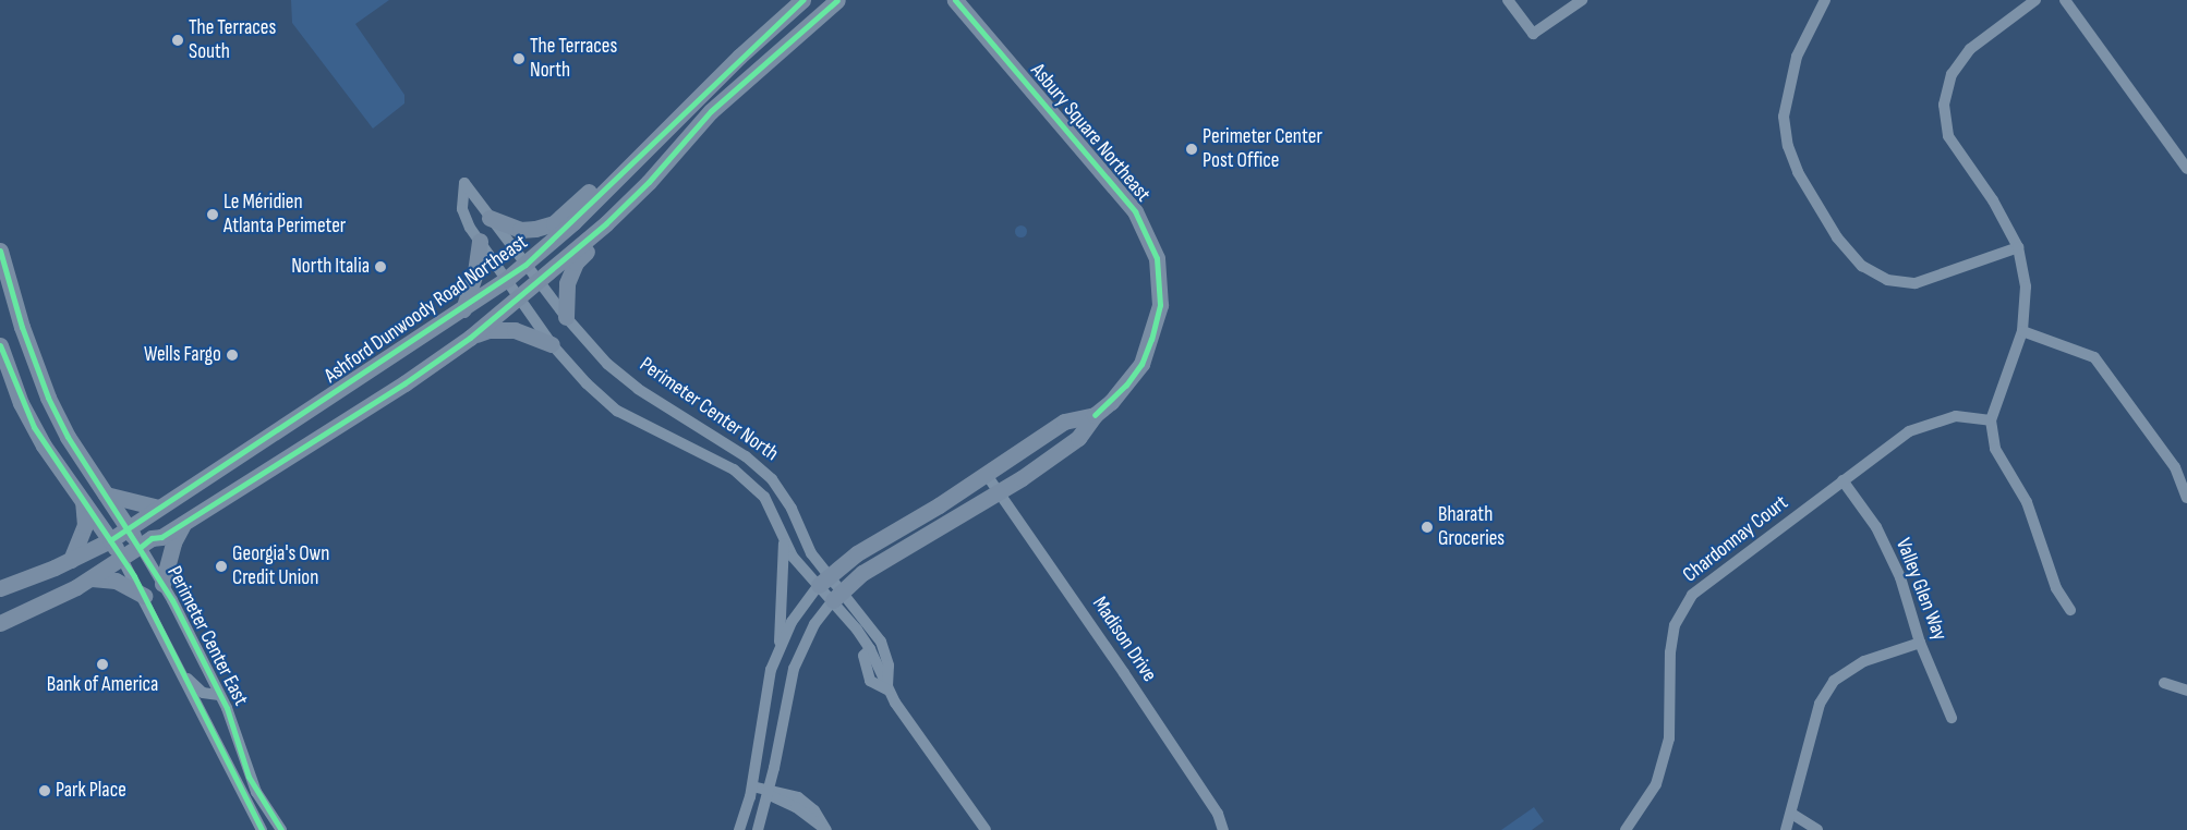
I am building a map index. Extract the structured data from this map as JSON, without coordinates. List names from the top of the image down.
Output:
{
  "streets": {
    "main road": ["Asbury Square Northeast", "Ashford Dunwoody Road Northeast"],
    "street": [
      "Perimeter Center North",
      "Chardonnay Court",
      "Valley Glen Way",
      "Perimeter Center East",
      "Madison Drive"
    ]
  },
  "crossings": [
    ["Asbury Square Northeast", "Perimeter Center North"],
    ["Asbury Square Northeast", "Madison Drive"],
    ["Ashford Dunwoody Road Northeast", "Perimeter Center North"],
    ["Ashford Dunwoody Road Northeast", "Perimeter Center East"],
    ["Chardonnay Court", "Valley Glen Way"]
  ],
  "places": [
    "The Terraces South",
    "The Terraces North",
    "Perimeter Center Post Office",
    "Le Méridien Atlanta Perimeter",
    "North Italia",
    "Wells Fargo",
    "Bharath Groceries",
    "Georgia's Own Credit Union",
    "Bank of America",
    "Park Place"
  ]
}
